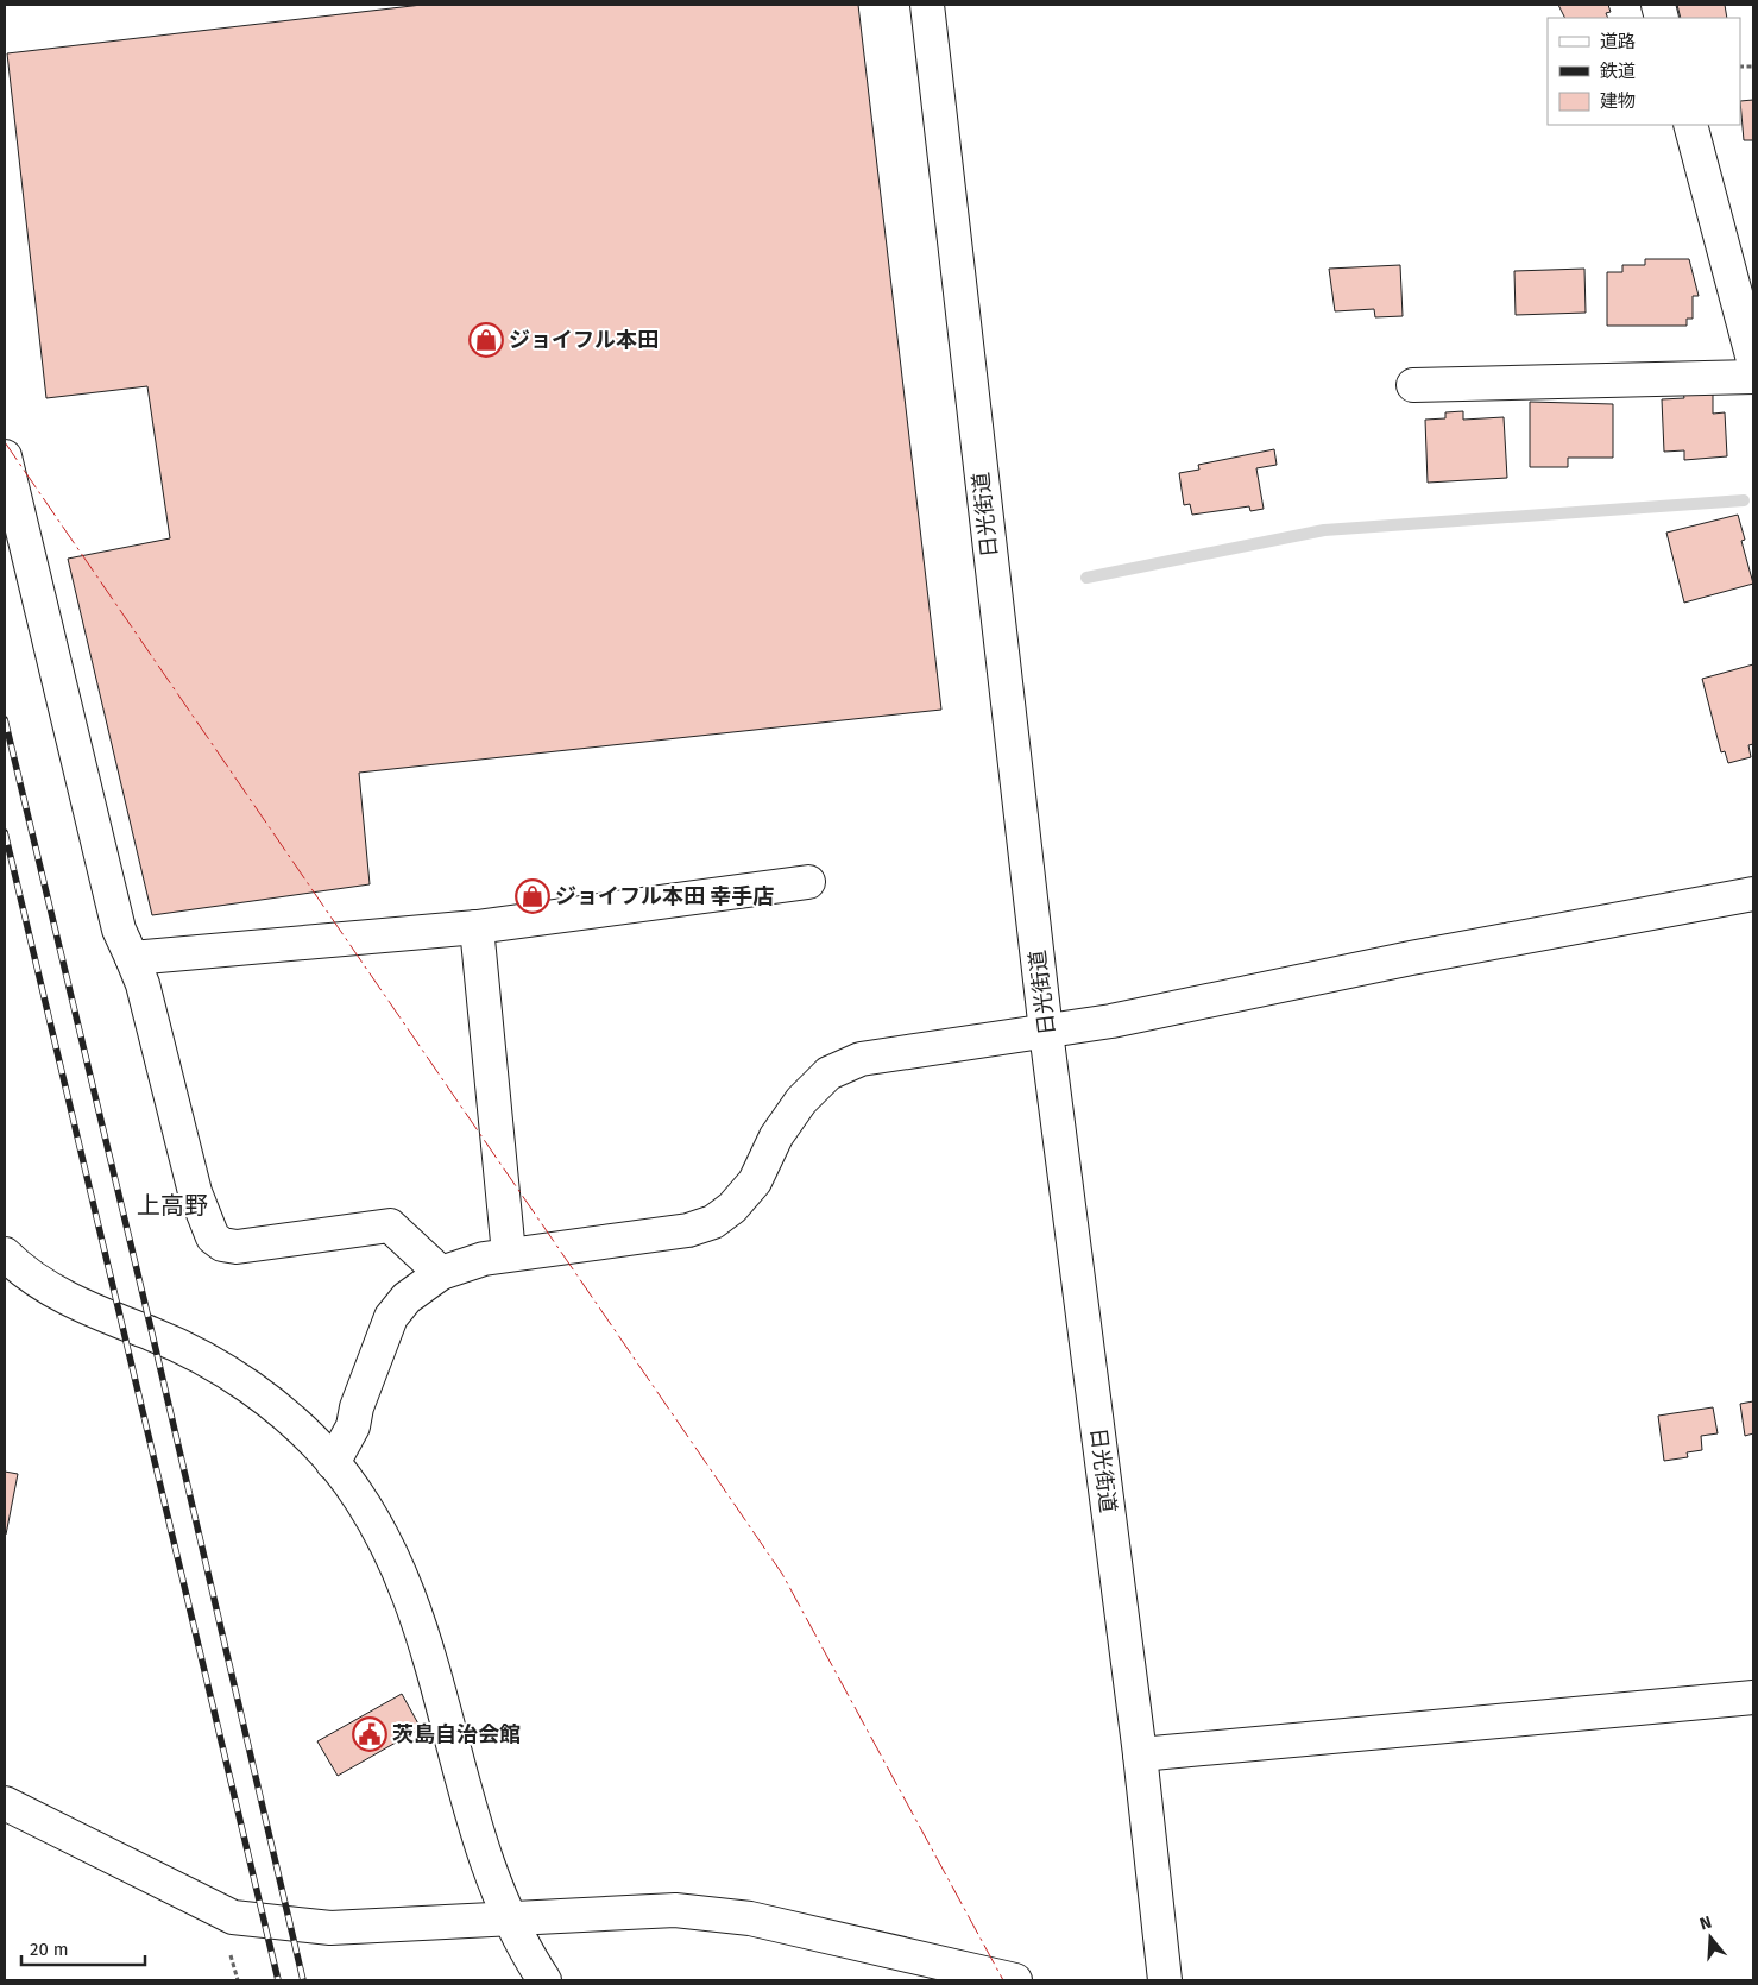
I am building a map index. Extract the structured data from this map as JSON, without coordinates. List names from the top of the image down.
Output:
{
  "streets": {
    "main road": ["日光街道"]
  },
  "districts": ["上高野"],
  "places": {
    "shop": ["ジョイフル本田", "ジョイフル本田 幸手店"],
    "public building": ["茨島自治会館"]
  },
  "legend": ["道路", "鉄道", "建物"],
  "scale_bar": "20 m",
  "north": "top"
}
